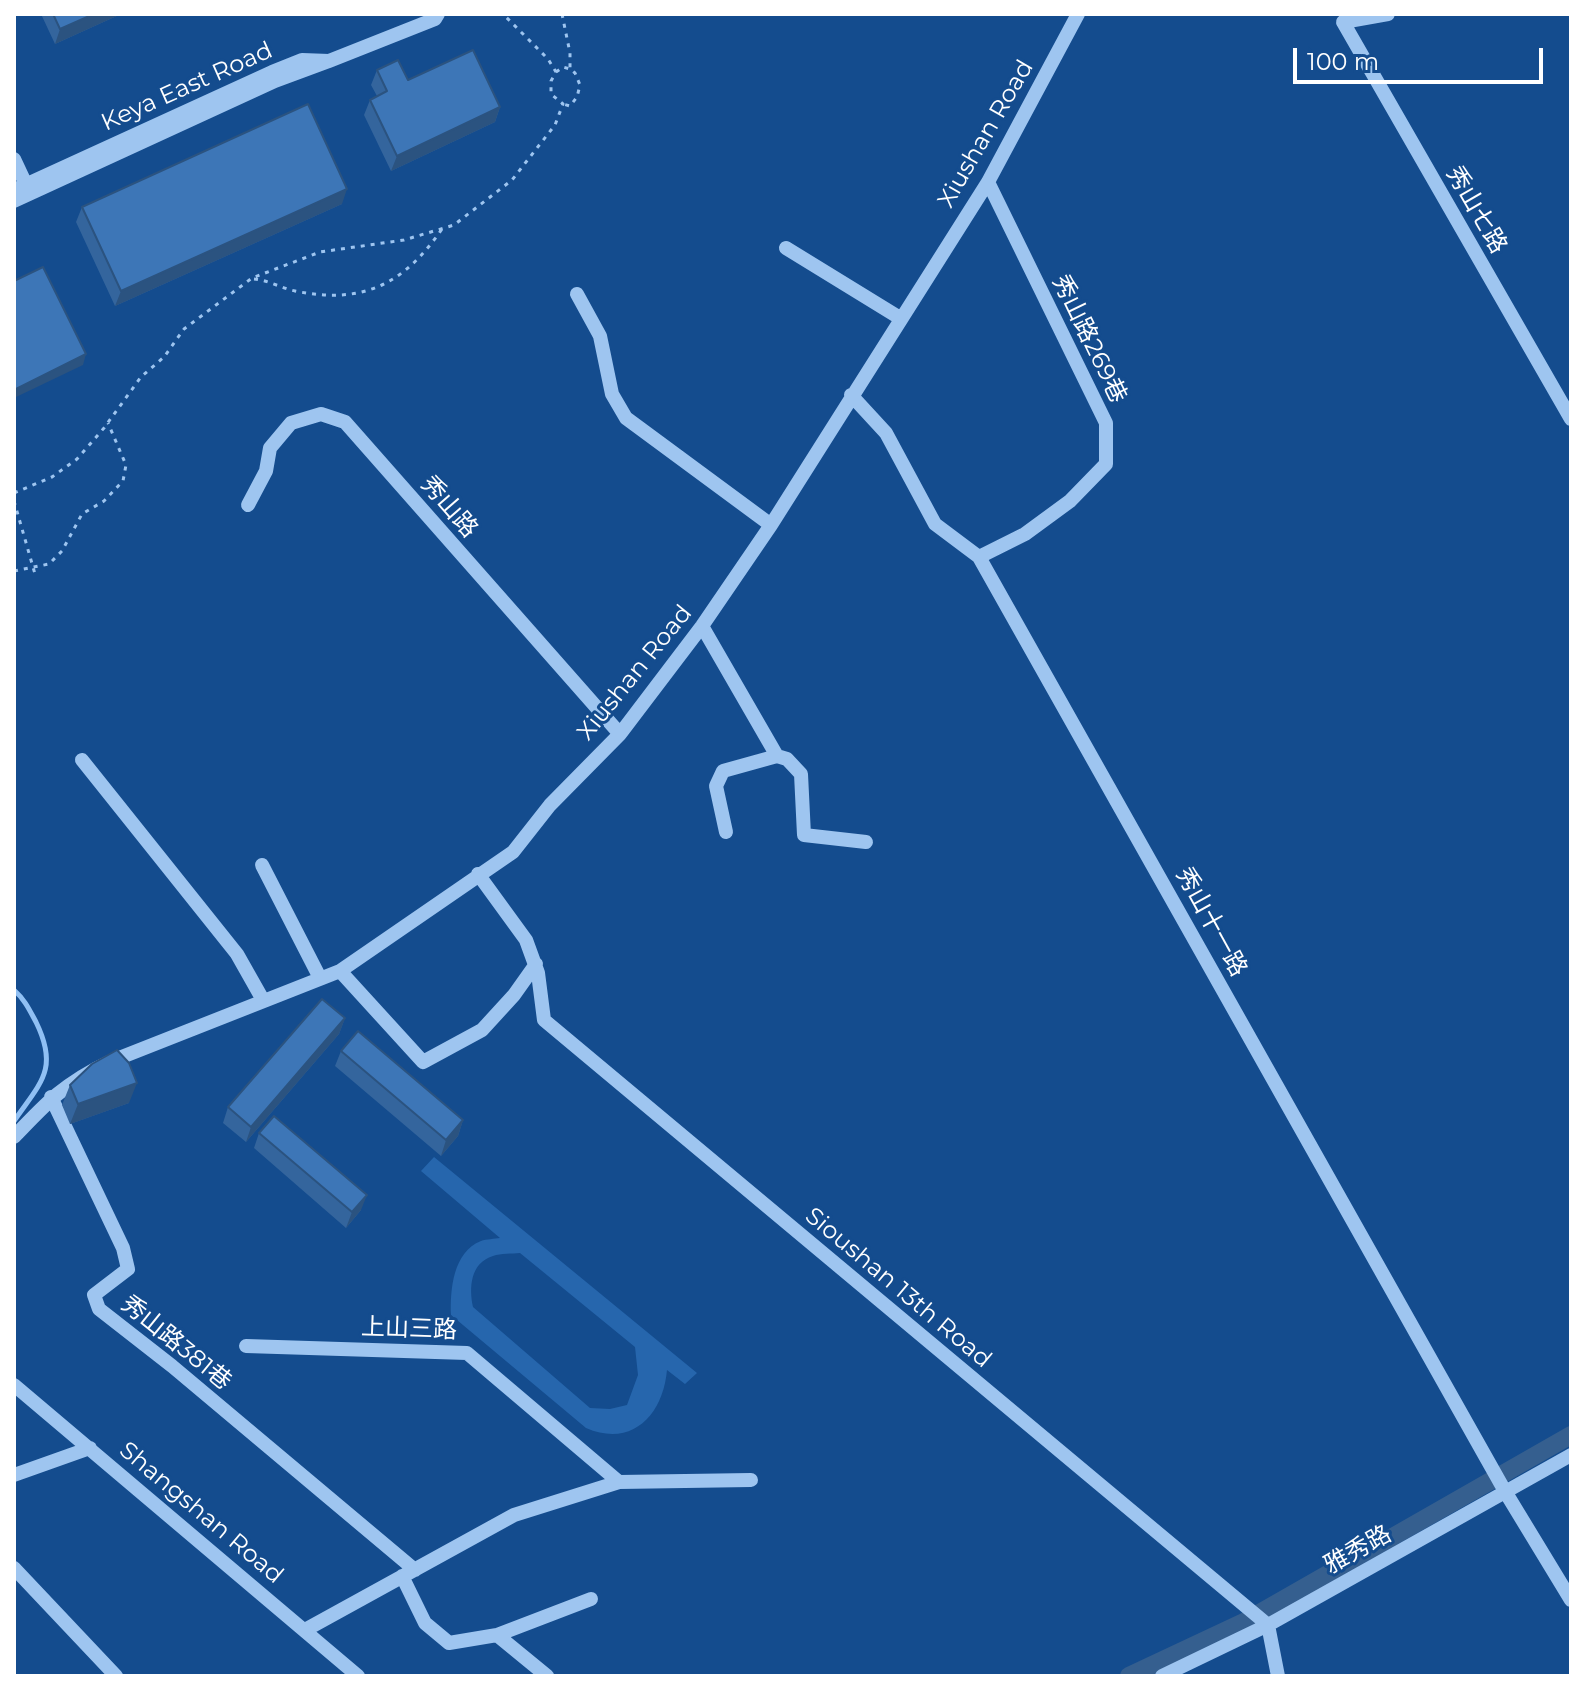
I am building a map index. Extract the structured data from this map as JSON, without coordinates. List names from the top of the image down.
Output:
{
  "streets": {
    "street": [
      "Keya East Road",
      "Xiushan Road",
      "秀山七路",
      "秀山路269巷",
      "秀山路",
      "秀山十一路",
      "Sioushan 13th Road",
      "上山三路",
      "秀山路381巷",
      "Shangshan Road",
      "雅秀路"
    ]
  },
  "crossings": [
    ["Xiushan Road", "秀山路269巷"],
    ["Xiushan Road", "秀山路"],
    ["Xiushan Road", "秀山十一路"],
    ["Xiushan Road", "Sioushan 13th Road"],
    ["Xiushan Road", "秀山路381巷"],
    ["秀山路269巷", "秀山十一路"],
    ["秀山十一路", "雅秀路"],
    ["Sioushan 13th Road", "雅秀路"]
  ],
  "scale_bar": "100 m"
}
